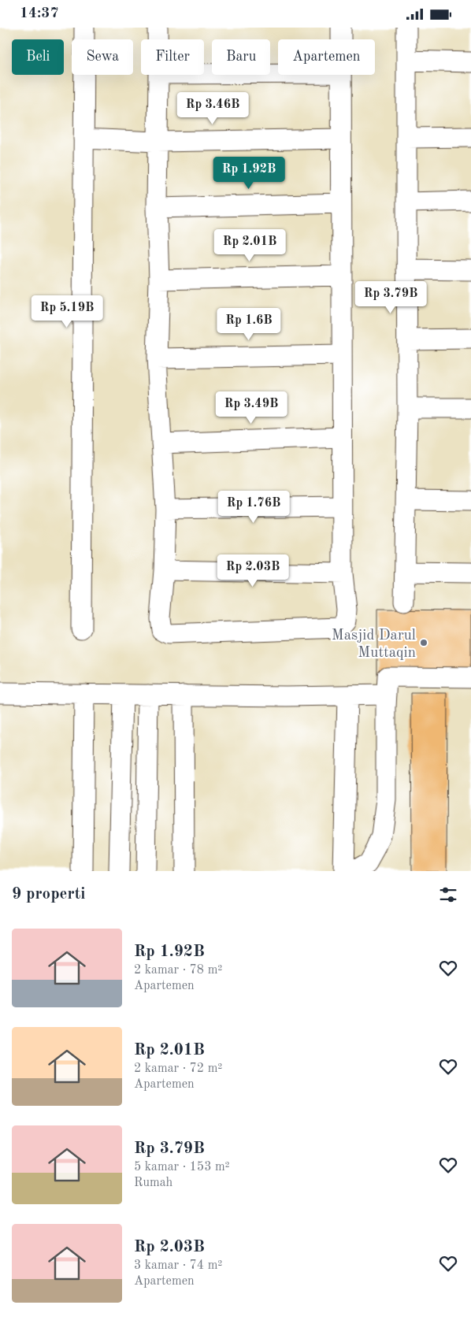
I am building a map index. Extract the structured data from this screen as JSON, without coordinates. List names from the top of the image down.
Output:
{
  "places": ["Masjid Darul Muttaqin"],
  "page": {
    "status": "14:37",
    "chip": [
      "Beli",
      "Sewa",
      "Filter",
      "Baru",
      "Apartemen"
    ],
    "price": [
      "Rp 3.46B",
      "Rp 1.92B",
      "Rp 2.01B",
      "Rp 3.79B",
      "Rp 5.19B",
      "Rp 1.6B",
      "Rp 3.49B",
      "Rp 1.76B",
      "Rp 2.03B"
    ],
    "heading": "9 properti",
    "list": [
      {
        "name": "Rp 1.92B",
        "note": "2 kamar · 78 m² · Apartemen"
      },
      {
        "name": "Rp 2.01B",
        "note": "2 kamar · 72 m² · Apartemen"
      },
      {
        "name": "Rp 3.79B",
        "note": "5 kamar · 153 m² · Rumah"
      },
      {
        "name": "Rp 2.03B",
        "note": "3 kamar · 74 m² · Apartemen"
      }
    ]
  }
}
